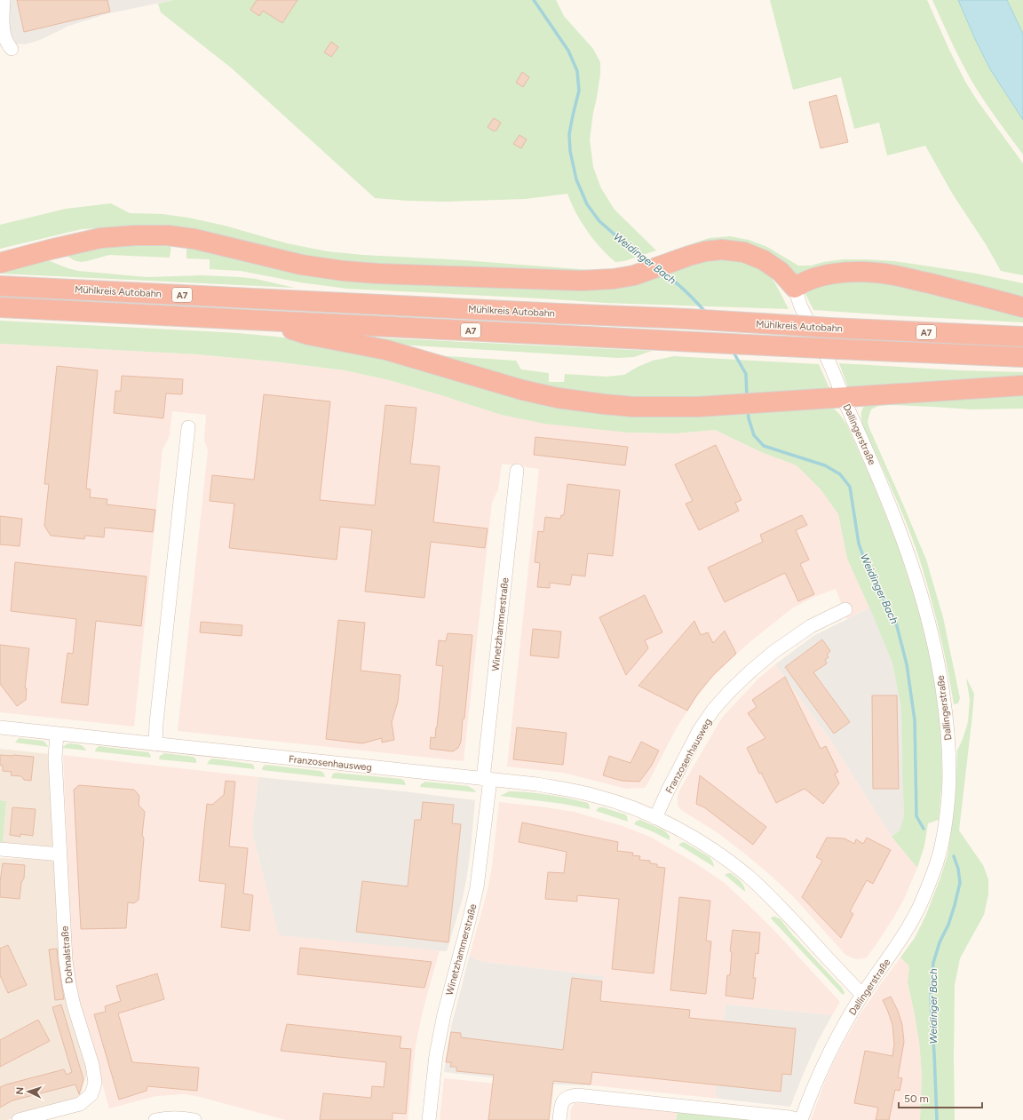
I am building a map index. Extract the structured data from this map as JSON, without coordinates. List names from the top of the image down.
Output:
{
  "streets": {
    "highway": ["Mühlkreis Autobahn", "A7"],
    "street": [
      "Dallingerstraße",
      "Winetzhammerstraße",
      "Franzosenhausweg",
      "Dohnalstraße"
    ]
  },
  "crossings": [
    ["Dallingerstraße", "Franzosenhausweg"],
    ["Winetzhammerstraße", "Franzosenhausweg"],
    ["Franzosenhausweg", "Dohnalstraße"]
  ],
  "water": ["Weidinger Bach"],
  "scale_bar": "50 m",
  "north": "left"
}
